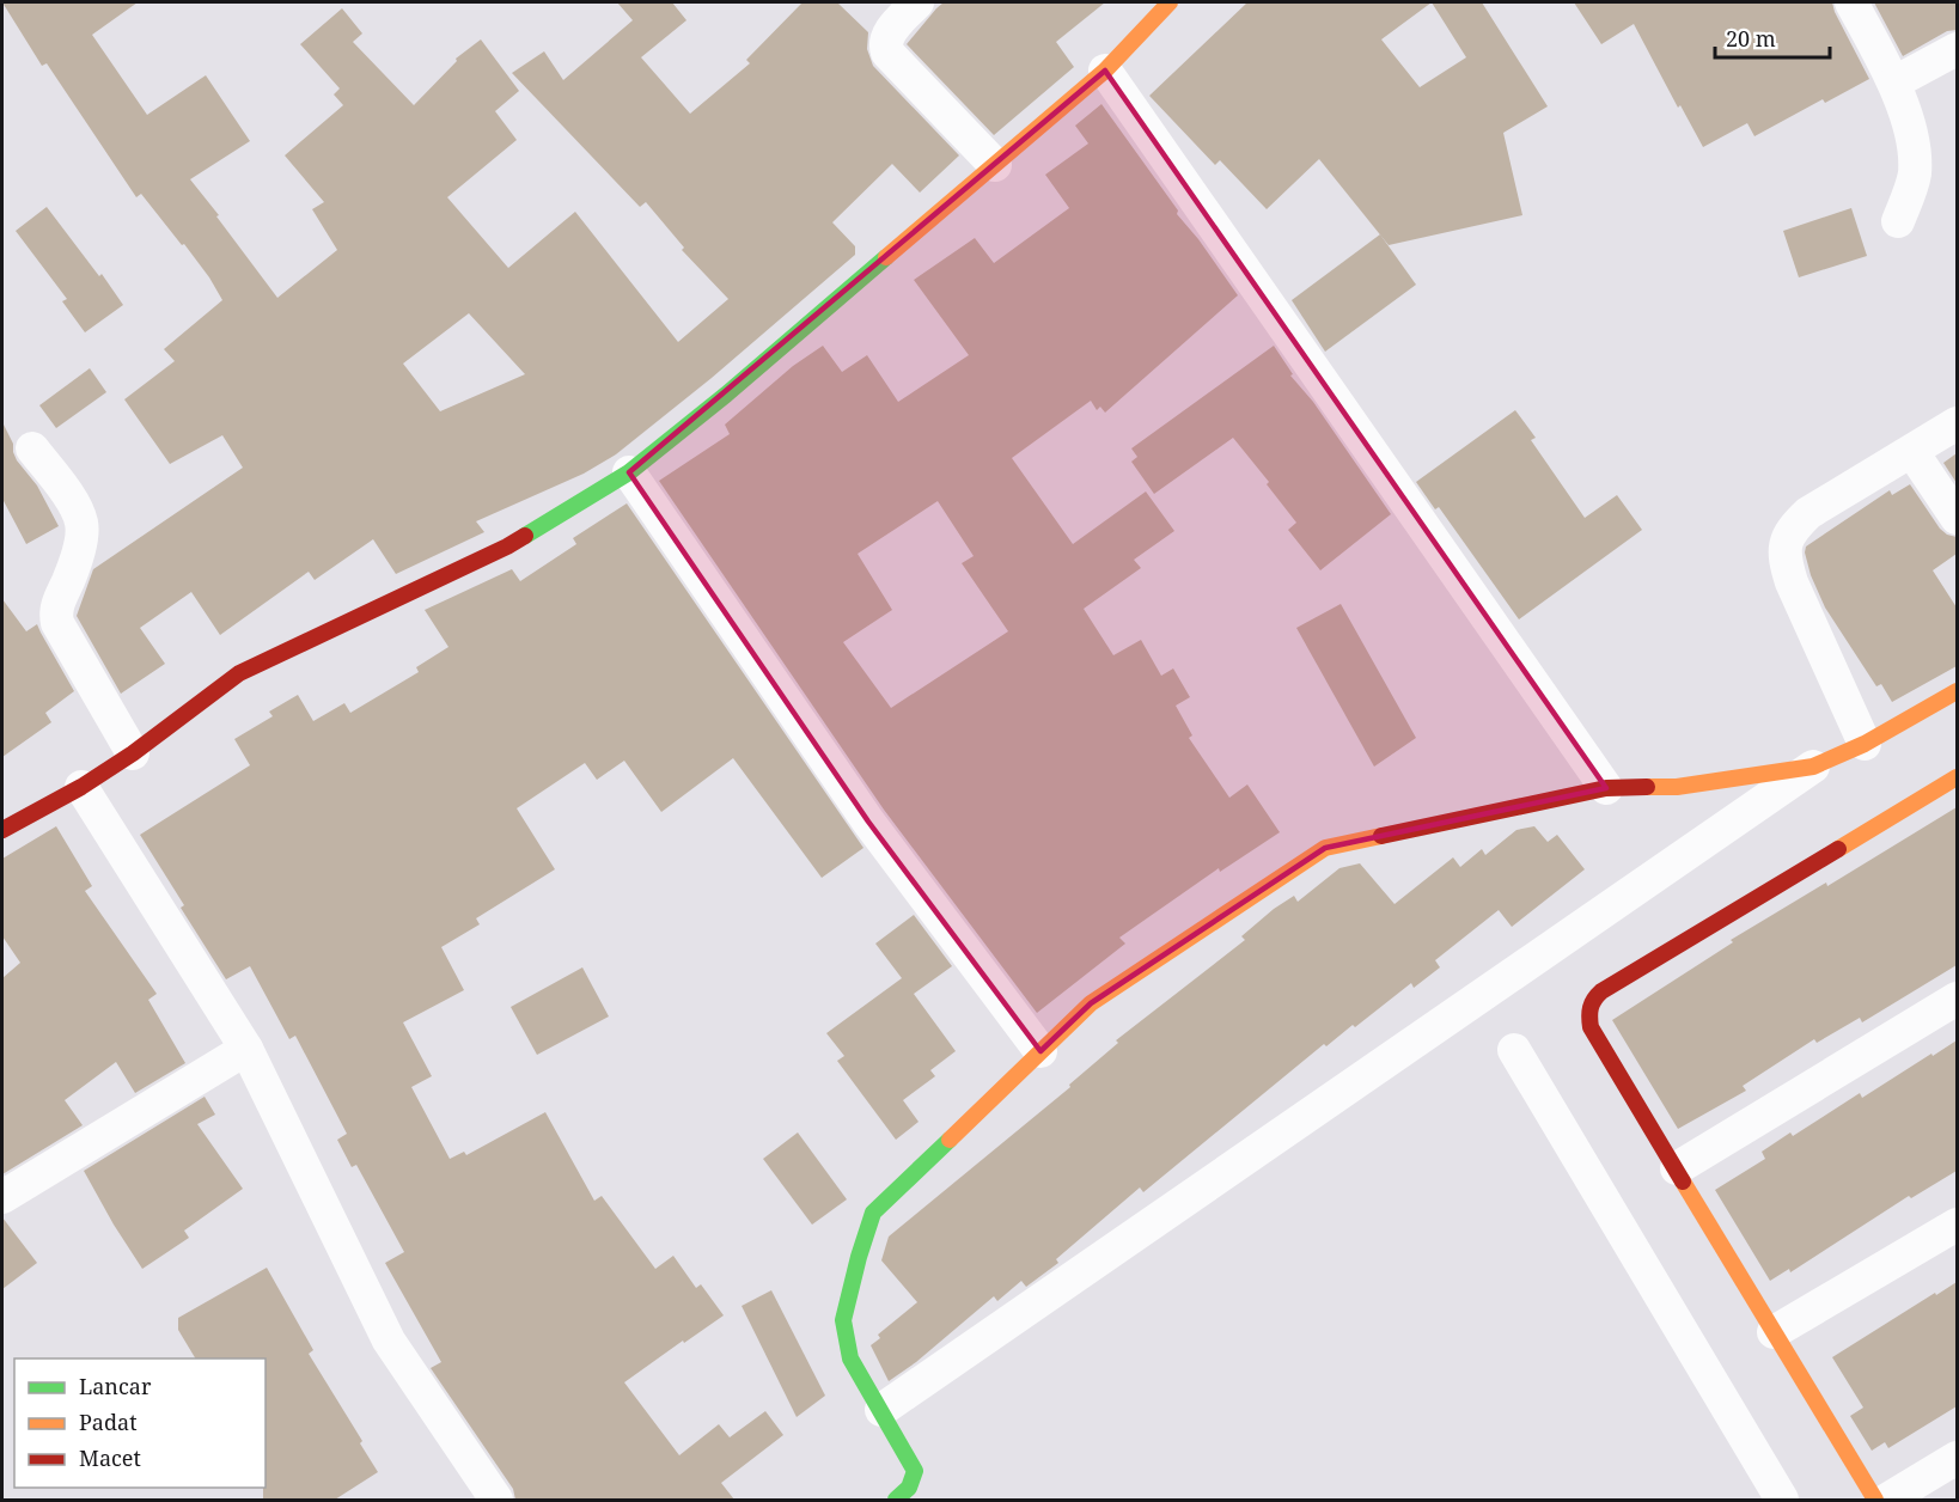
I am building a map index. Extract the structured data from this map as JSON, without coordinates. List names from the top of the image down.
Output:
{
  "legend": ["Lancar", "Padat", "Macet"],
  "scale_bar": "20 m"
}
